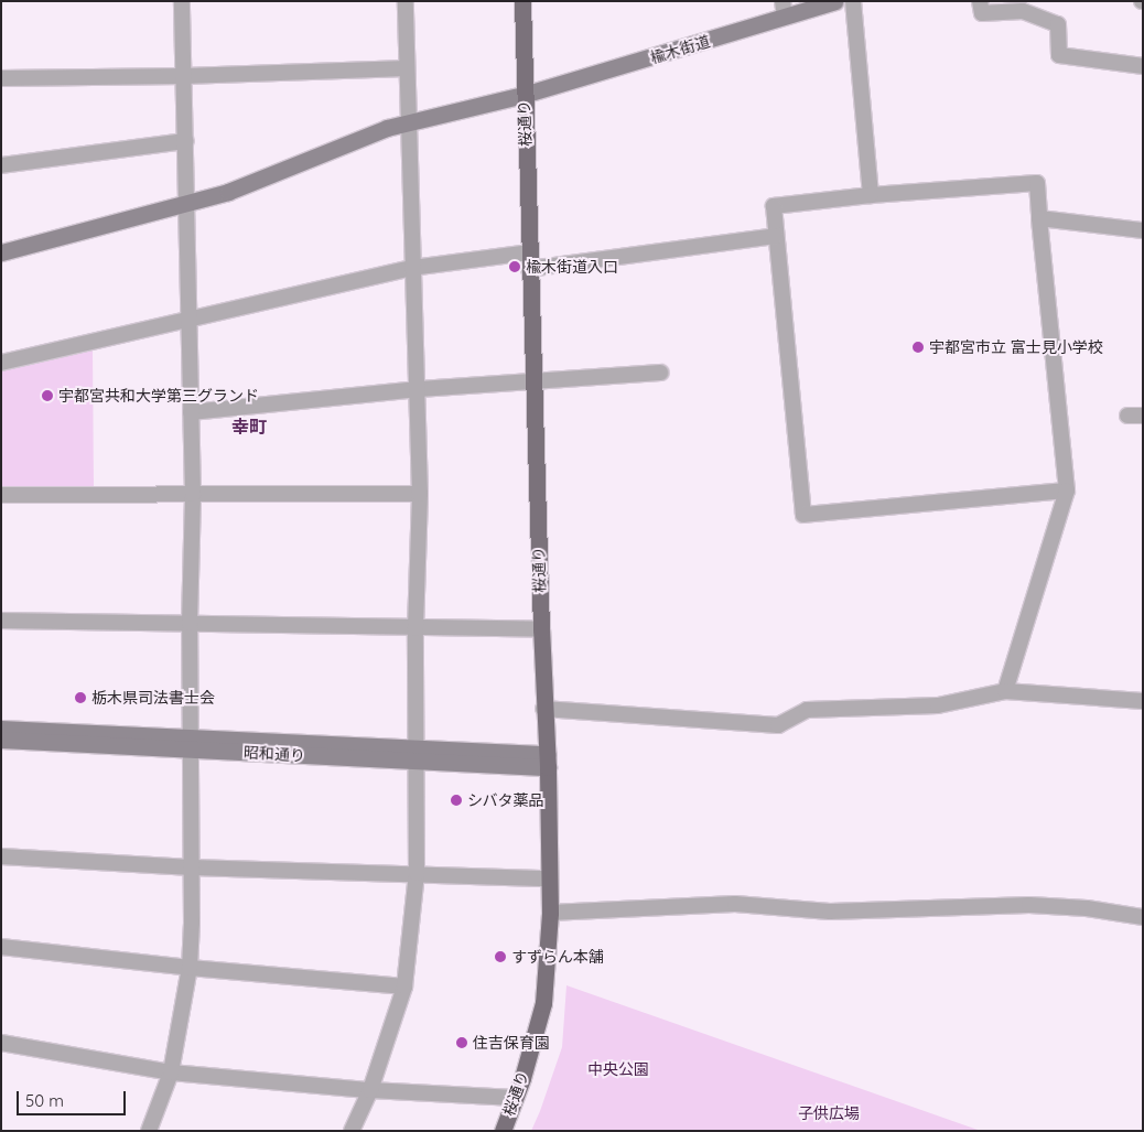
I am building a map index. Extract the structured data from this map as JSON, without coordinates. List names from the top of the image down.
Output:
{
  "streets": {
    "main road": ["桜通り"],
    "street": ["楡木街道", "昭和通り"]
  },
  "crossings": [
    ["楡木街道", "桜通り"],
    ["桜通り", "昭和通り"]
  ],
  "districts": ["幸町"],
  "parks": ["中央公園", "子供広場"],
  "places": [
    "楡木街道入口",
    "宇都宮市立 富士見小学校",
    "宇都宮共和大学第三グランド",
    "栃木県司法書士会",
    "シバタ薬品",
    "すずらん本舗",
    "住吉保育園"
  ],
  "scale_bar": "50 m"
}
